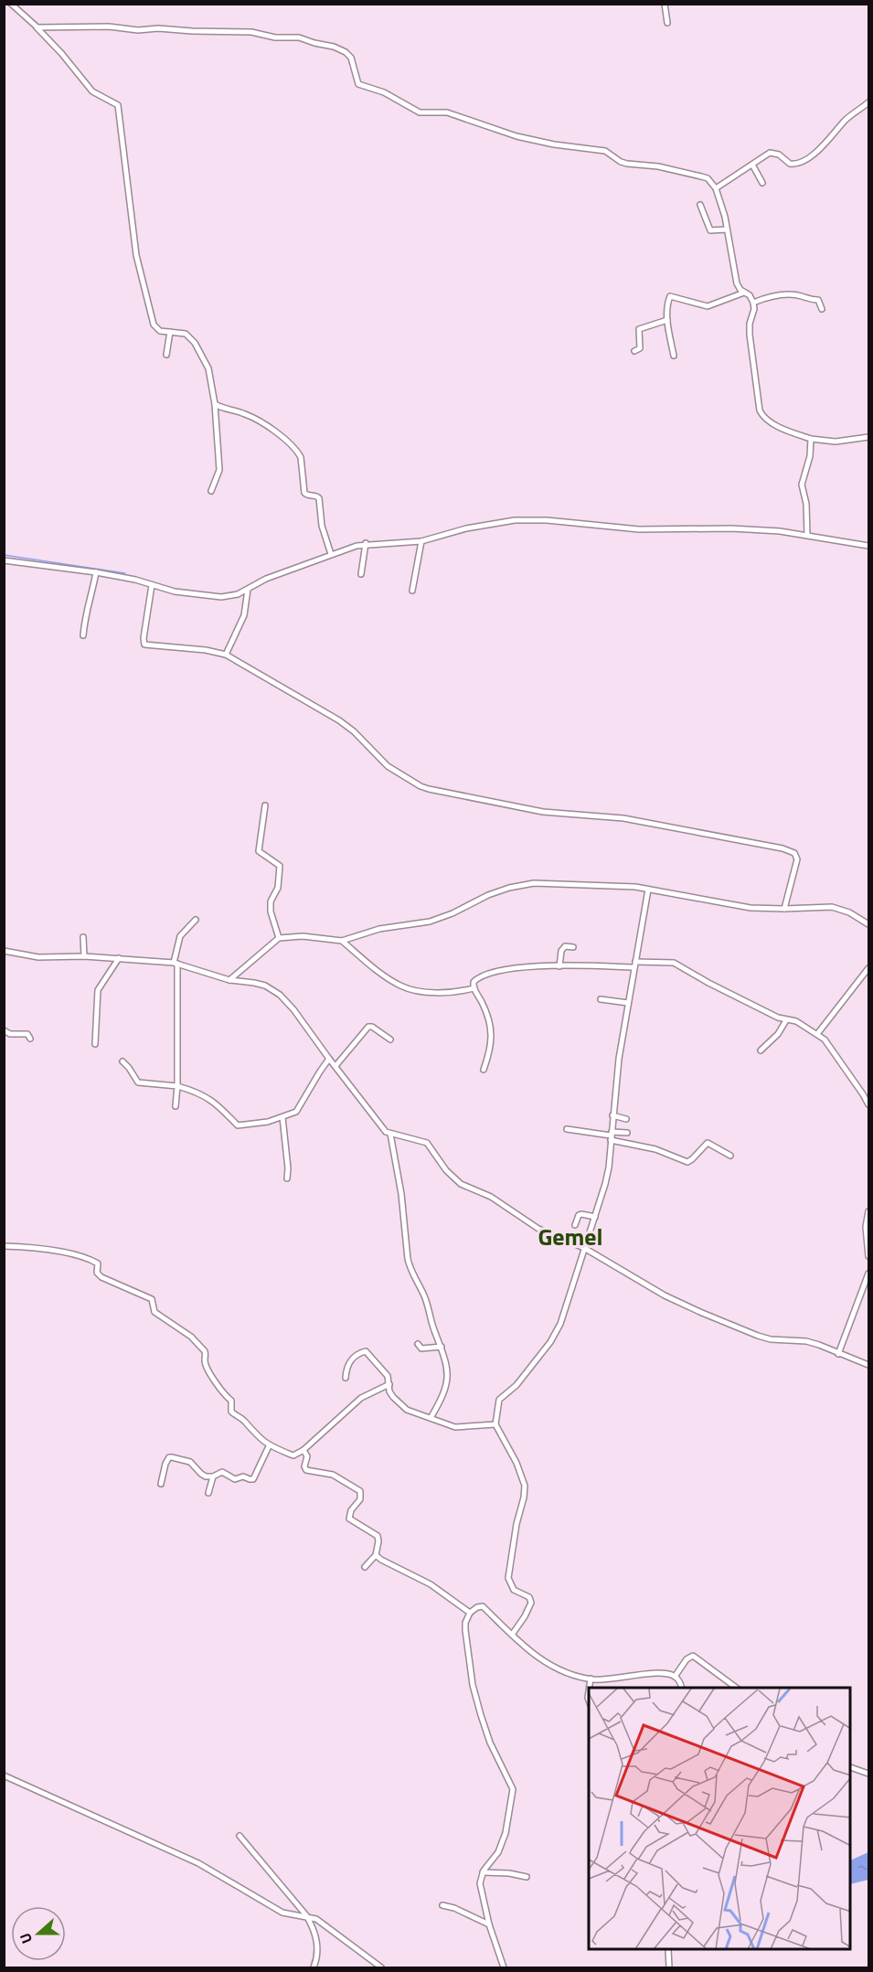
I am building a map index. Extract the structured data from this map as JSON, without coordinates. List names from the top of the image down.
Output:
{
  "districts": ["Gemel"],
  "north": "left"
}
